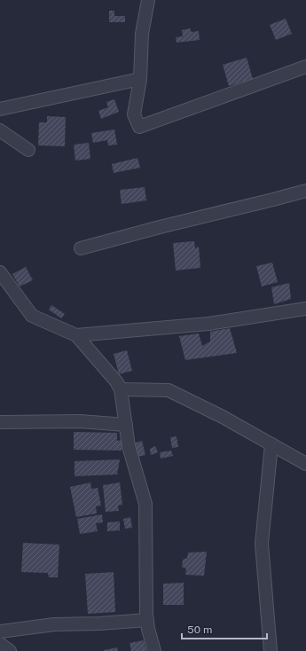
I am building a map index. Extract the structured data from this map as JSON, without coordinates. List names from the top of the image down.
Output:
{
  "scale_bar": "50 m"
}
